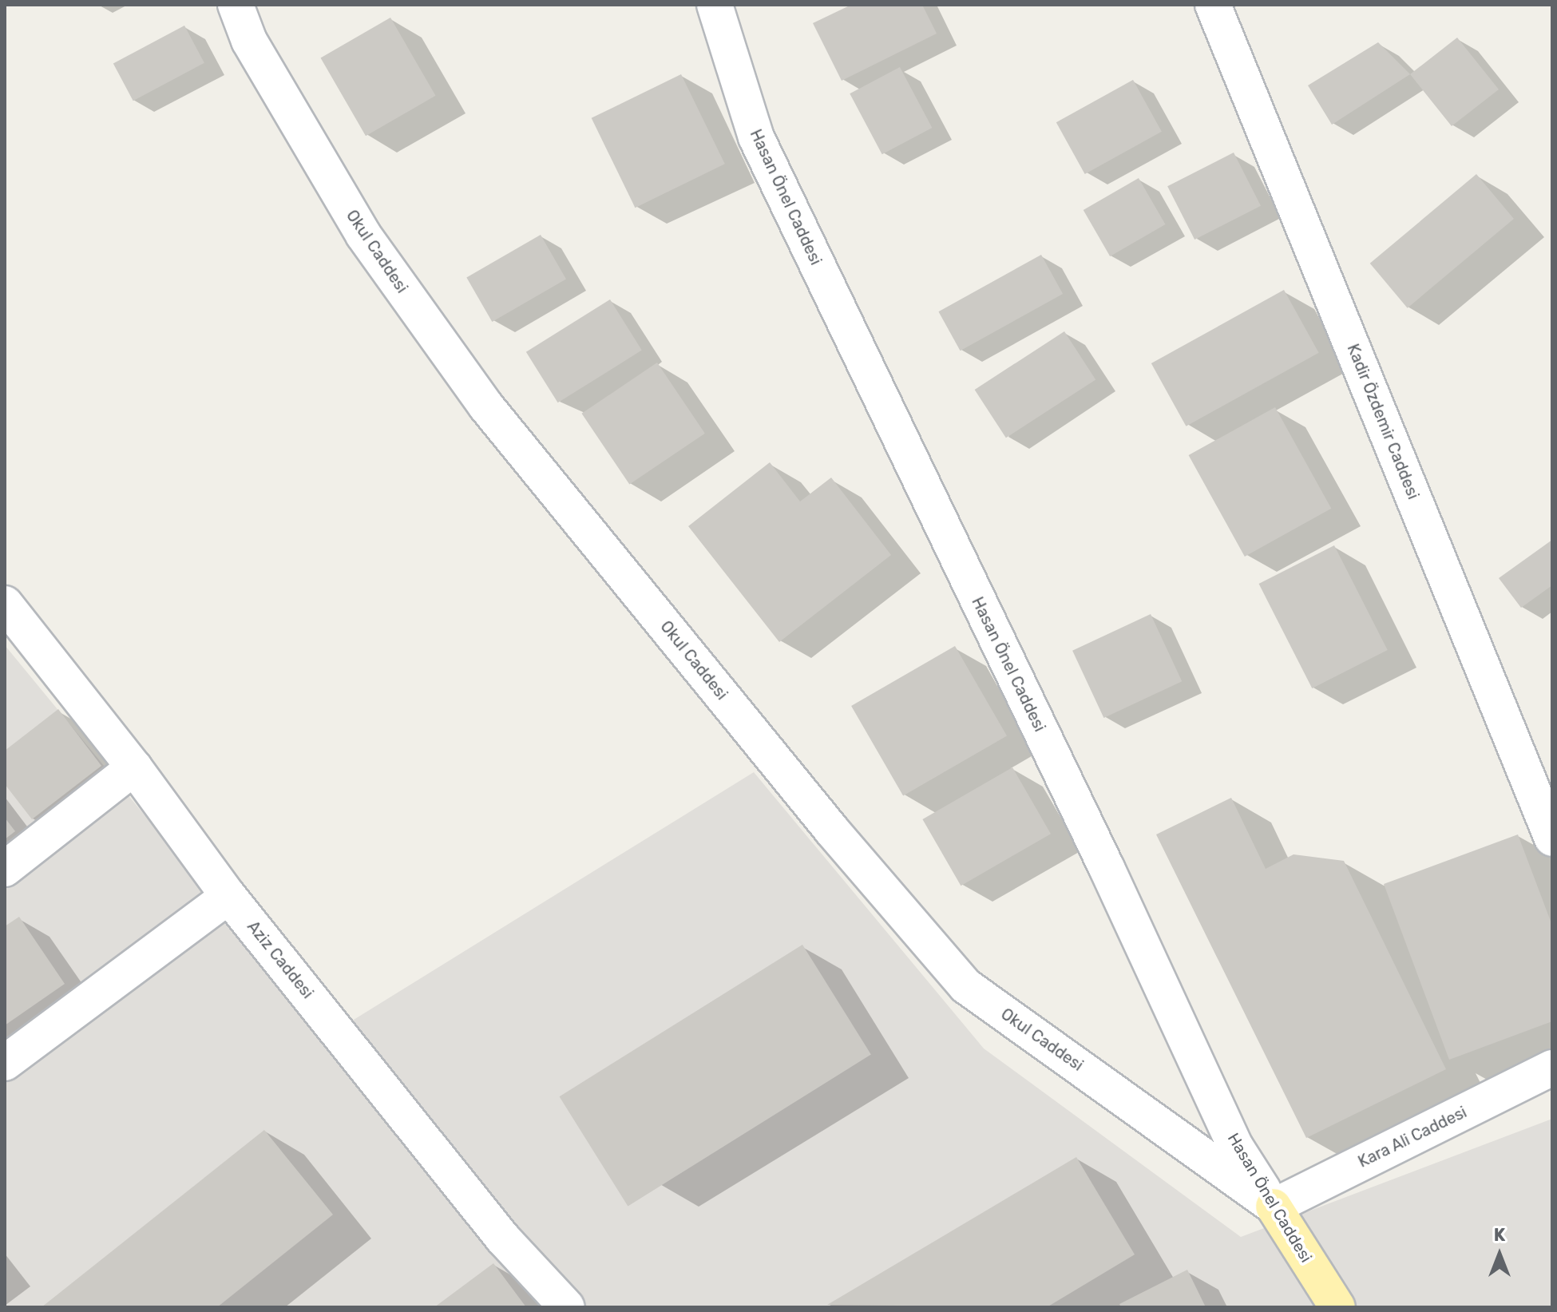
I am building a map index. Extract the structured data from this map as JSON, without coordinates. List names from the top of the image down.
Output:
{
  "streets": {
    "main road": ["Hasan Önel Caddesi"],
    "street": [
      "Okul Caddesi",
      "Kadir Özdemir Caddesi",
      "Aziz Caddesi",
      "Kara Ali Caddesi"
    ]
  },
  "crossings": [
    ["Hasan Önel Caddesi", "Okul Caddesi"],
    ["Hasan Önel Caddesi", "Kara Ali Caddesi"],
    ["Okul Caddesi", "Kara Ali Caddesi"]
  ],
  "north": "top"
}
